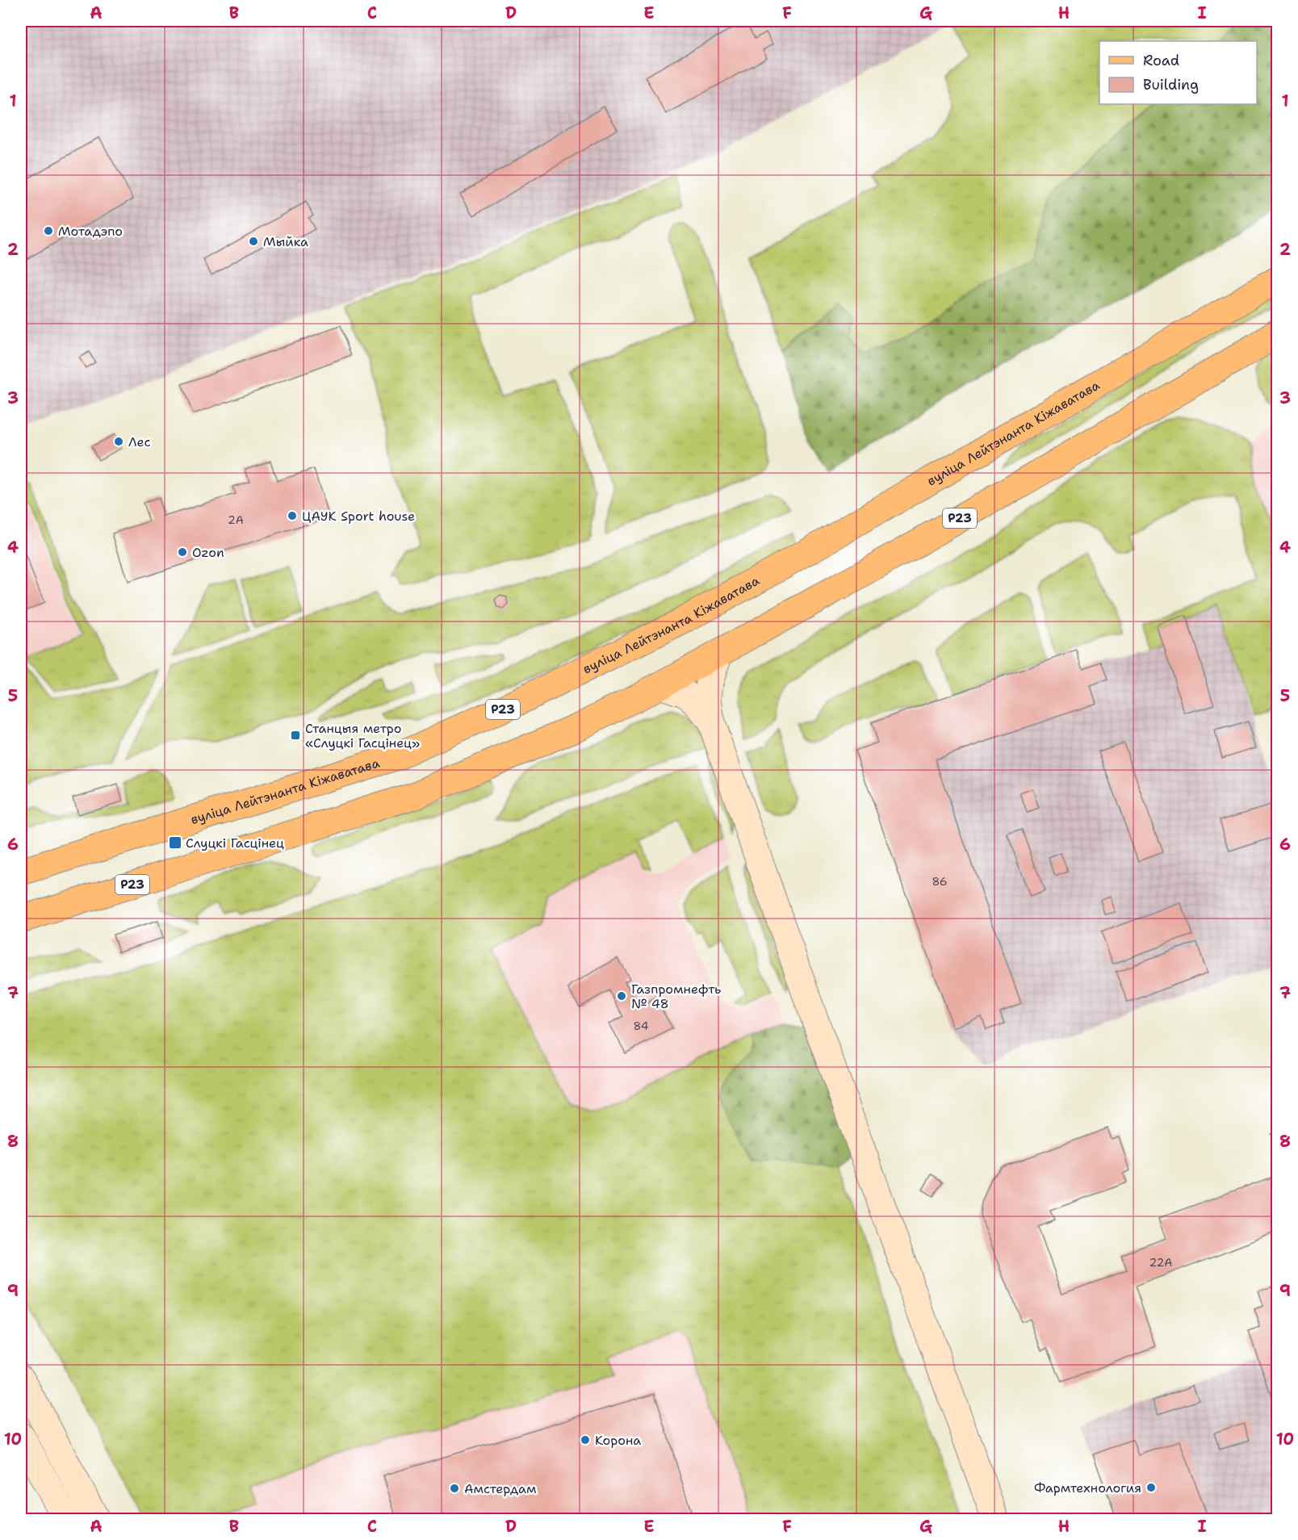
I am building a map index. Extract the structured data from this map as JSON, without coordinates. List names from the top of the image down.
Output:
{
  "streets": {
    "main road": ["вуліца Лейтэнанта Кіжаватава", "Р23"]
  },
  "places": {
    "other": [
      "Мотадэпо",
      "Мыйка",
      "Лес",
      "ЦАУК Sport house",
      "Ozon",
      "Газпромнефть № 48",
      "Корона",
      "Фармтехнология",
      "Амстердам"
    ],
    "transit": ["Станцыя метро «Слуцкі Гасцінец»", "Слуцкі Гасцінец"]
  },
  "house_numbers": [
    "2А",
    "86",
    "84",
    "22А"
  ],
  "legend": ["Road", "Building"],
  "grid": {
    "columns": [
      "A",
      "B",
      "C",
      "D",
      "E",
      "F",
      "G",
      "H",
      "I"
    ],
    "rows": [
      "1",
      "2",
      "3",
      "4",
      "5",
      "6",
      "7",
      "8",
      "9",
      "10"
    ]
  }
}
